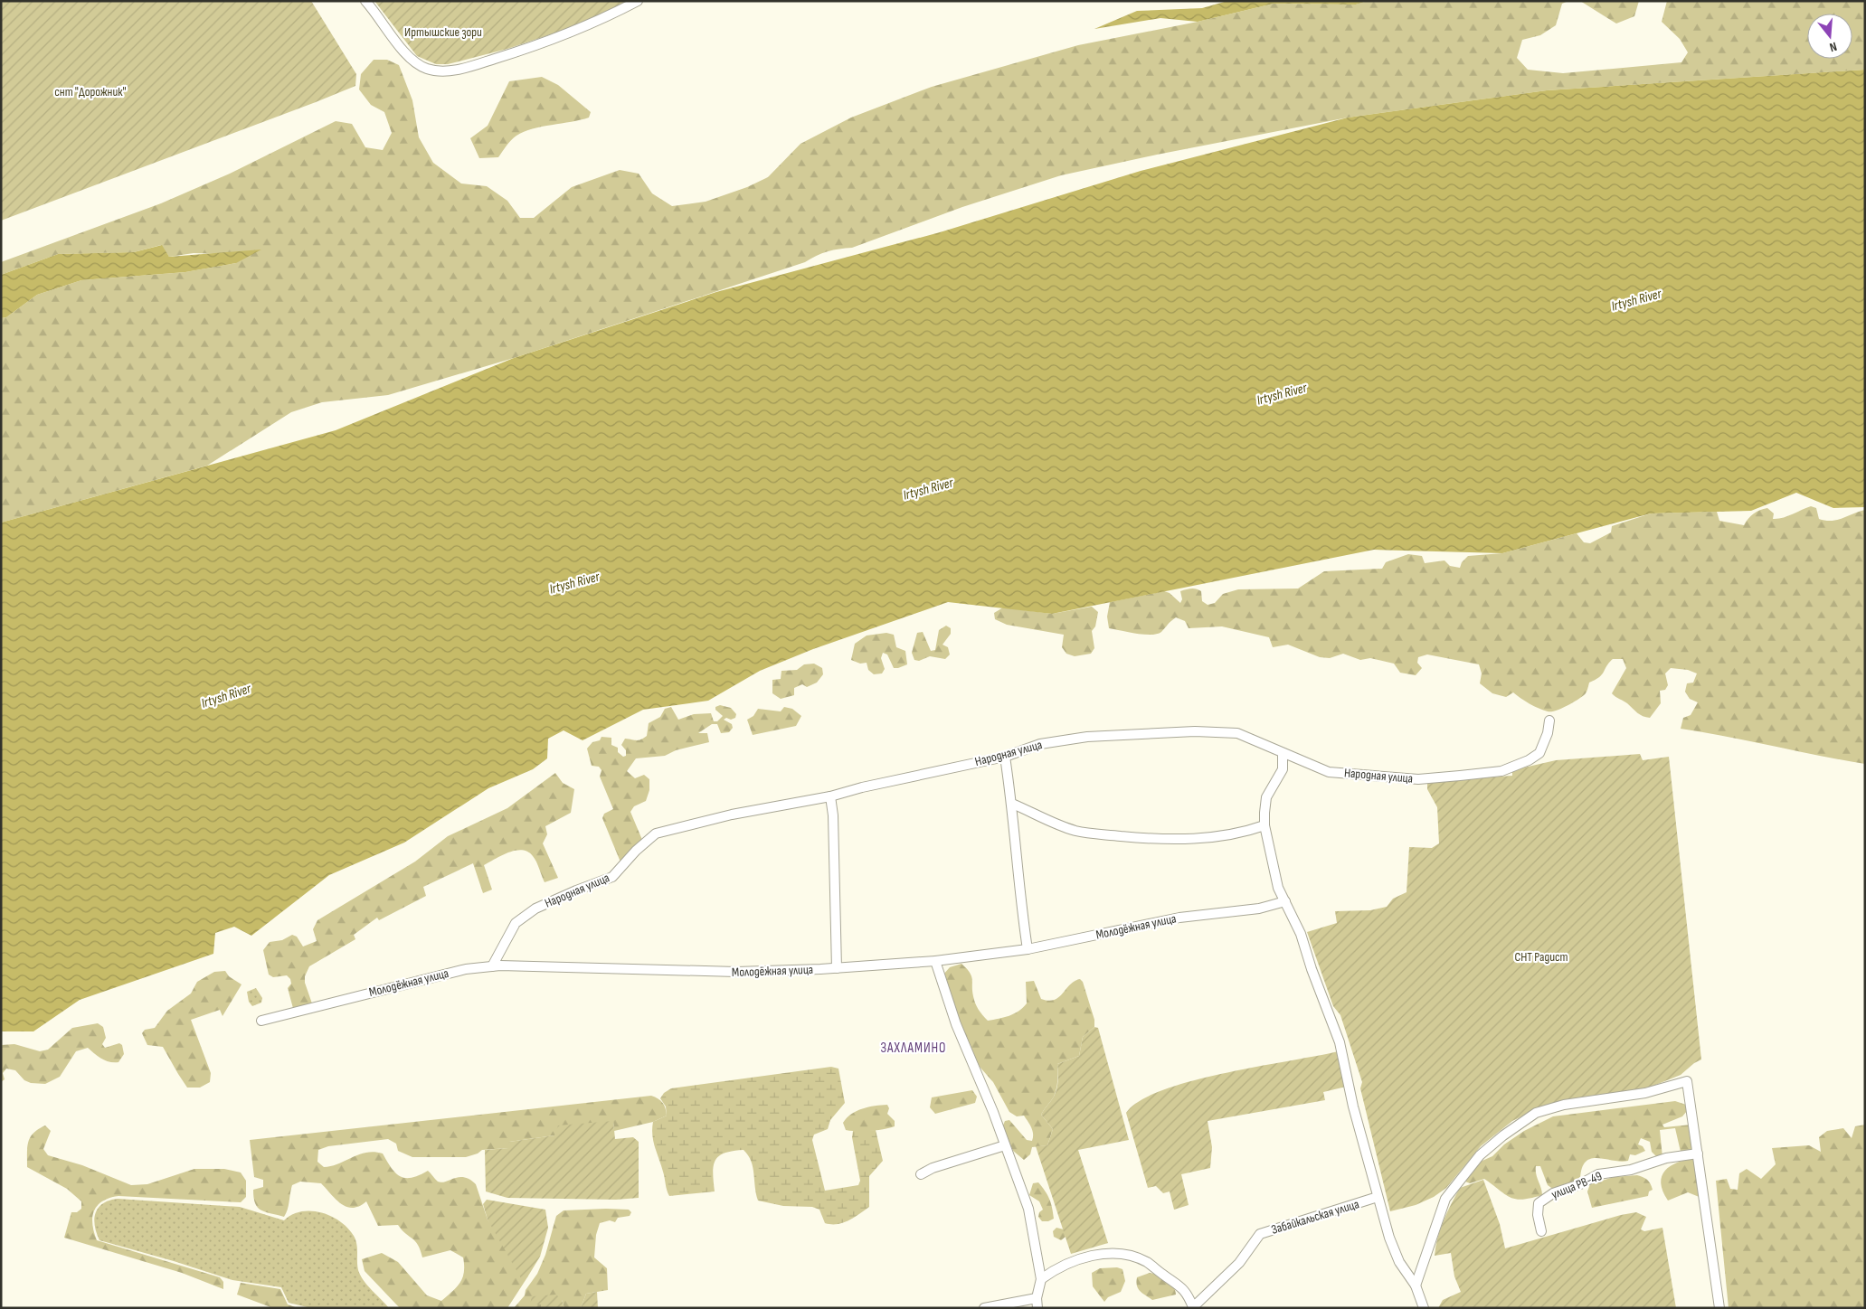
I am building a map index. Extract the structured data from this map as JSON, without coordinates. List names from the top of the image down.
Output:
{
  "streets": {
    "street": [
      "Народная улица",
      "Молодёжная улица",
      "улица РВ-49",
      "Забайкальская улица"
    ]
  },
  "crossings": [
    ["Народная улица", "Молодёжная улица"]
  ],
  "districts": ["ЗАХЛАМИНО"],
  "water": ["Irtysh River"],
  "parks": ["Иртышские зори", "снт \"Дорожник\"", "СНТ Радист"],
  "north": "bottom"
}
